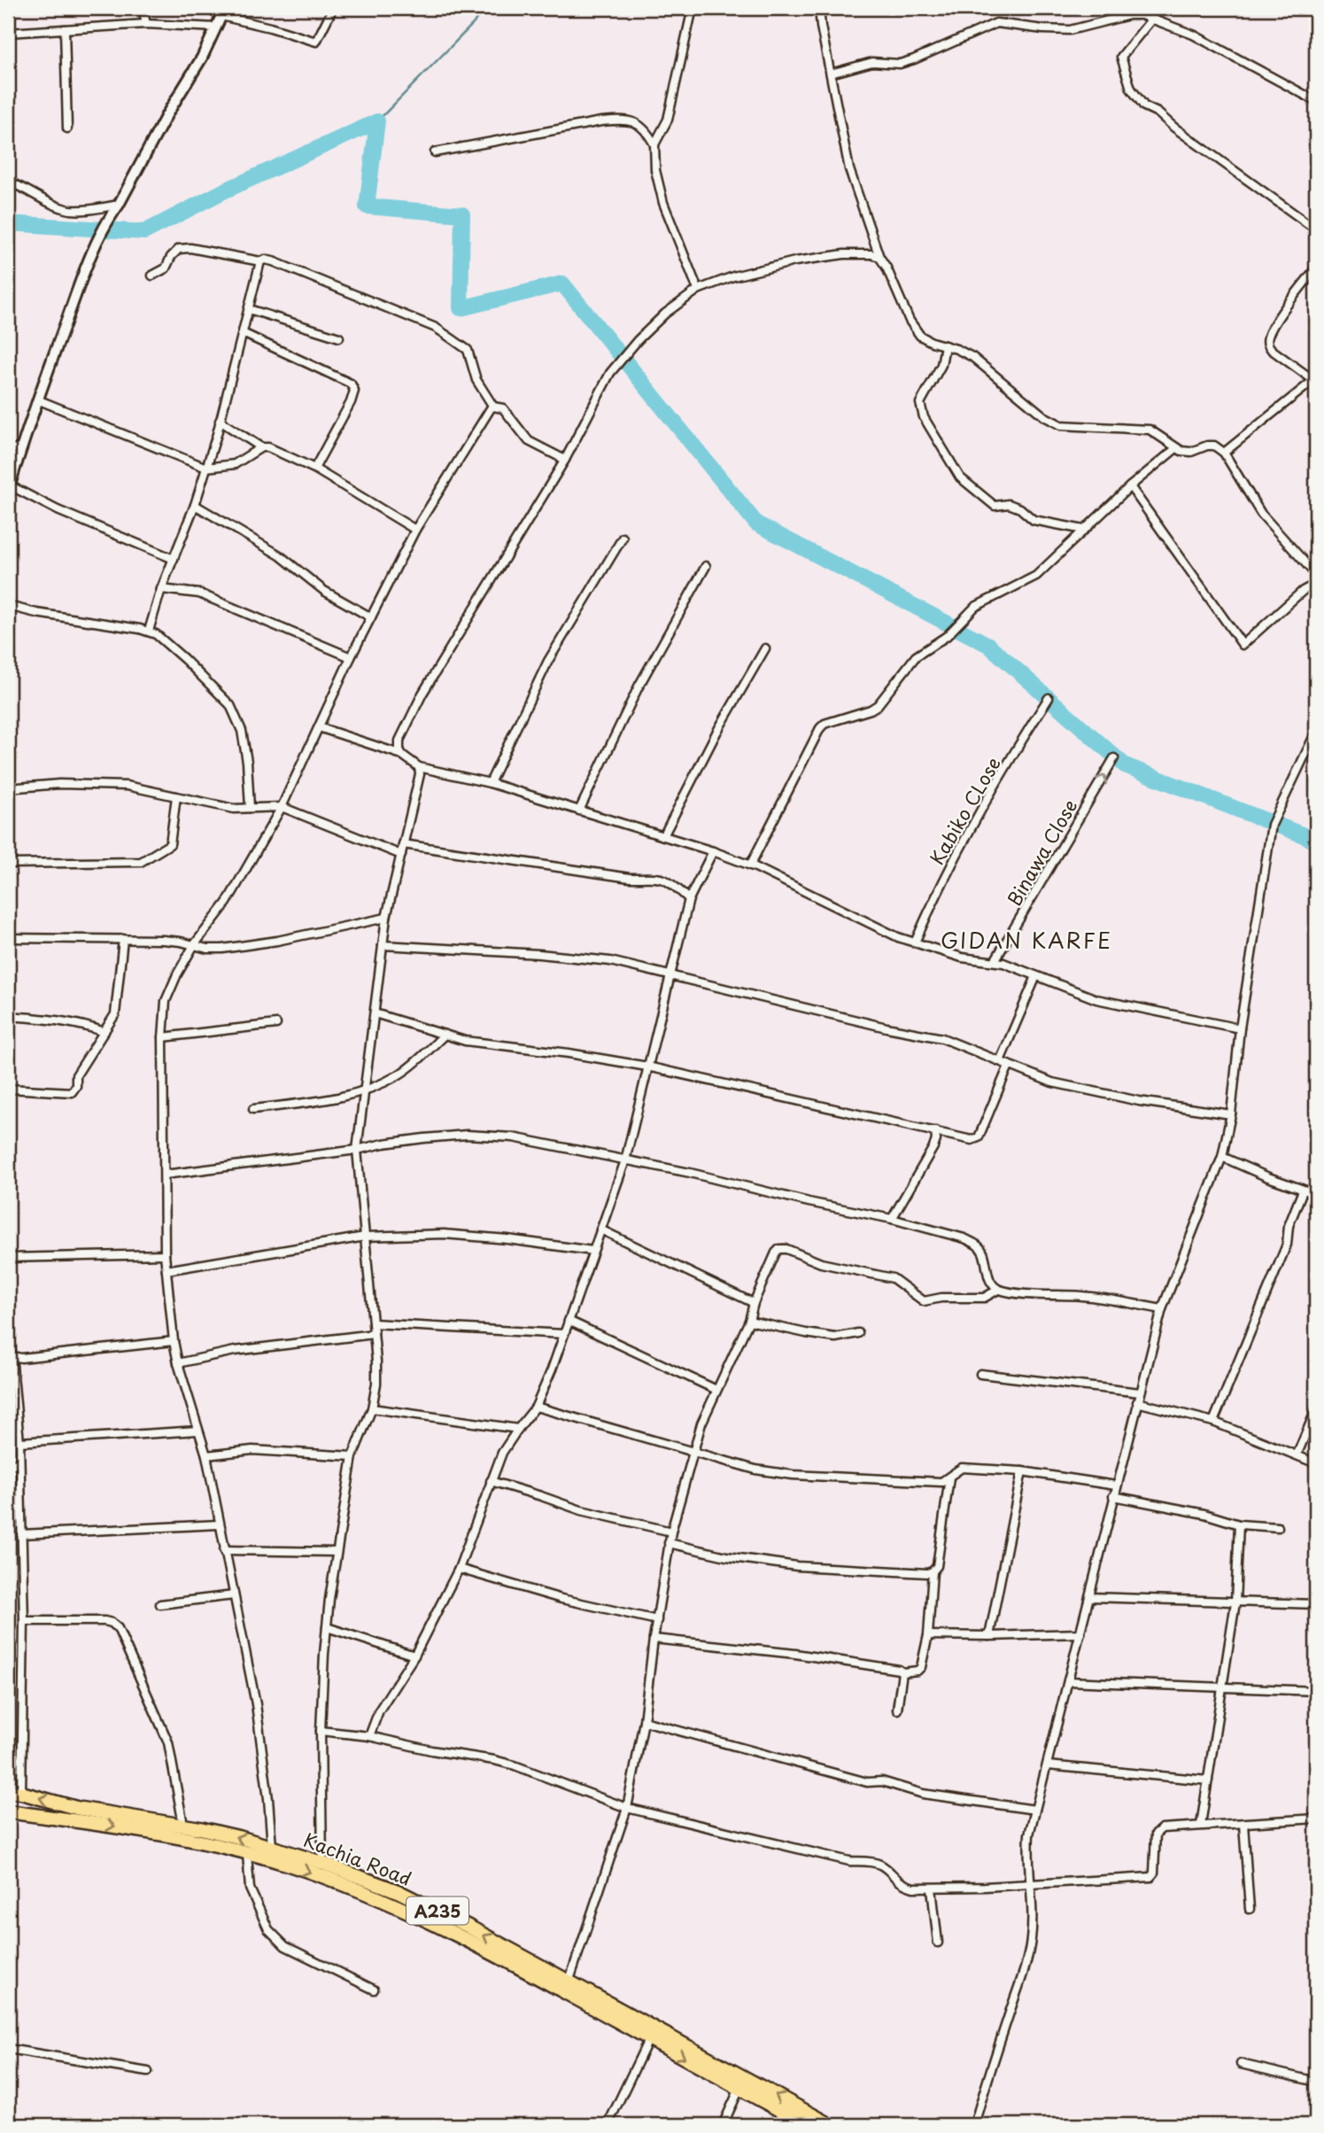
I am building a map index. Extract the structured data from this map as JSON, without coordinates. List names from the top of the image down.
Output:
{
  "streets": {
    "highway": ["Kachia Road", "A235"],
    "street": ["Kabiko CLose", "Binawa Close"]
  },
  "one_way": ["Binawa Close"],
  "districts": ["GIDAN KARFE"]
}
